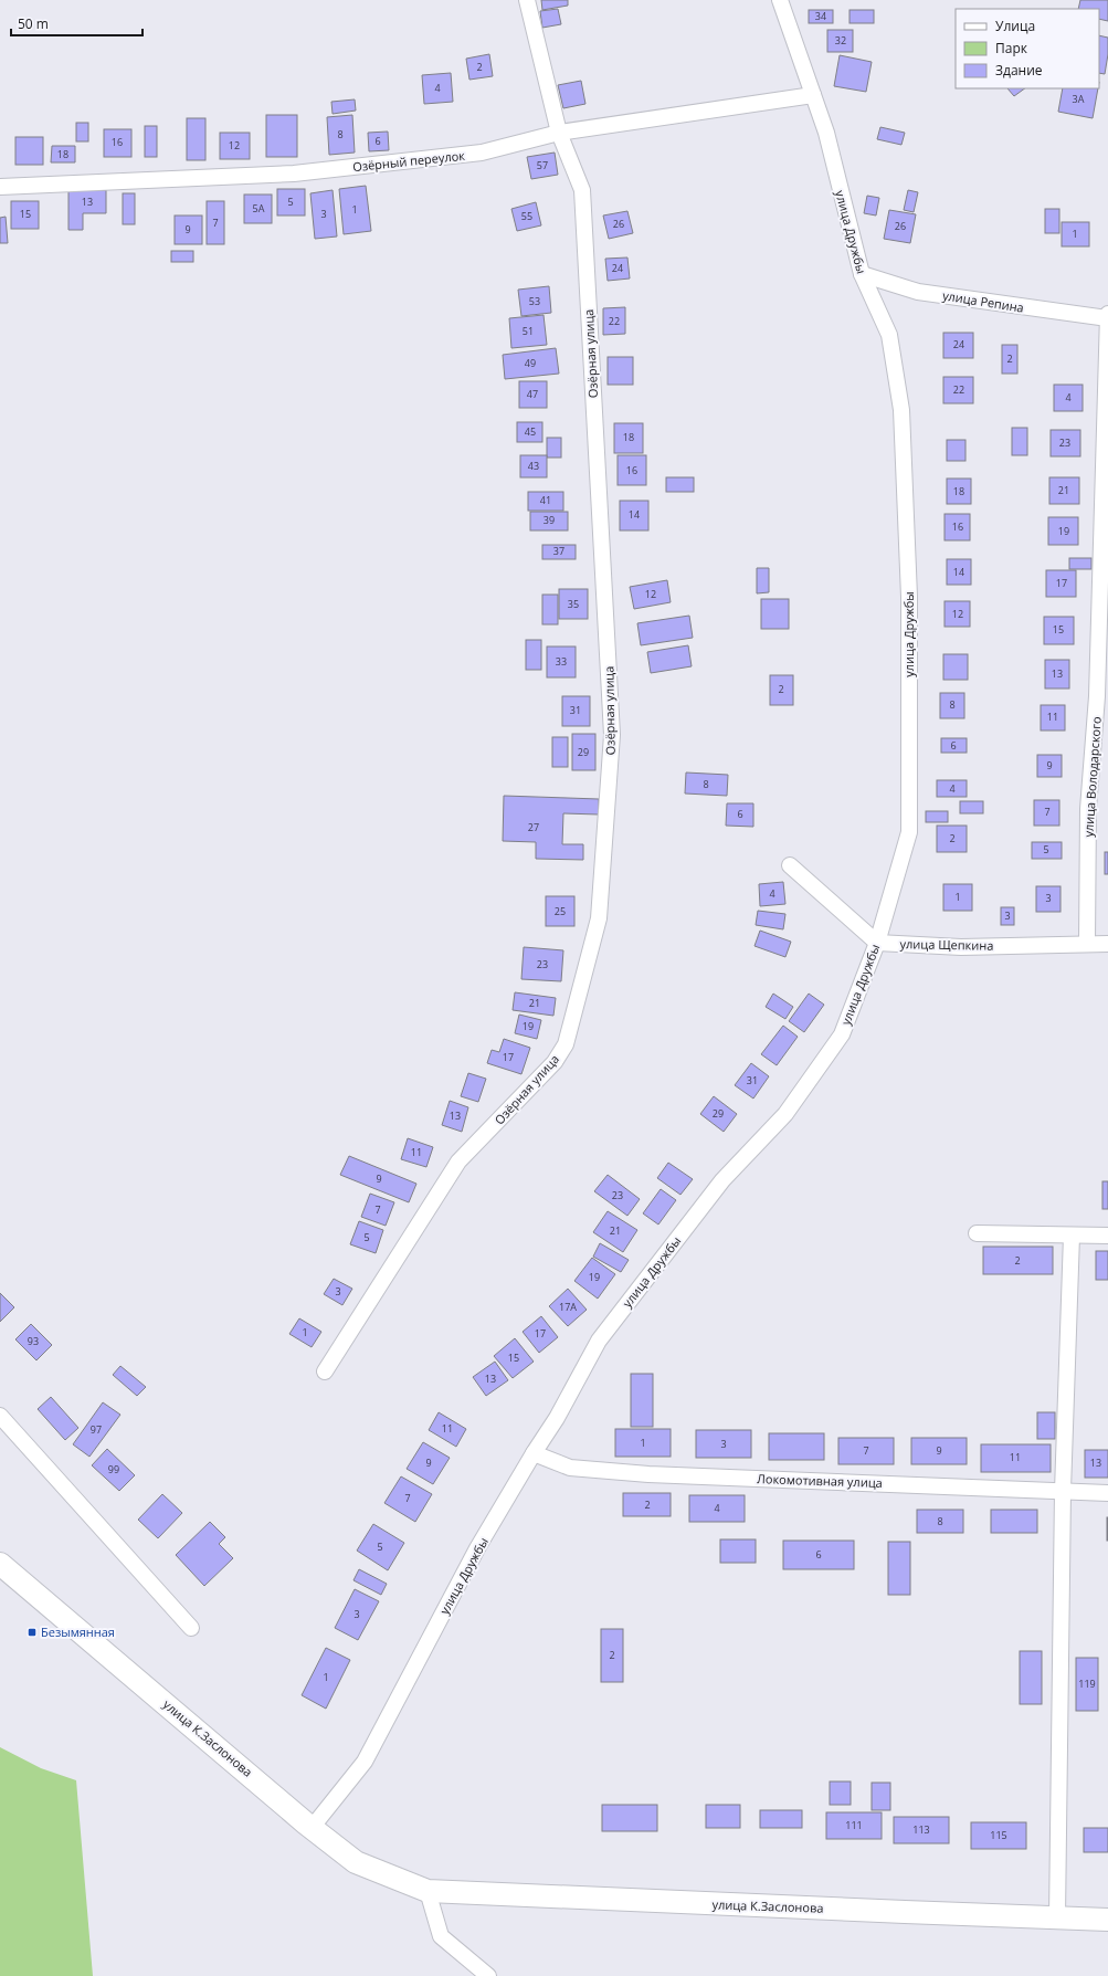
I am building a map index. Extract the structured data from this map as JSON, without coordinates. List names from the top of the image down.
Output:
{
  "streets": {
    "street": [
      "Озёрный переулок",
      "улица Дружбы",
      "улица Репина",
      "Озёрная улица",
      "улица Володарского",
      "улица Щепкина",
      "Локомотивная улица",
      "улица К.Заслонова"
    ]
  },
  "crossings": [
    ["Озёрный переулок", "улица Дружбы"],
    ["Озёрный переулок", "Озёрная улица"],
    ["улица Дружбы", "улица Репина"],
    ["улица Дружбы", "улица Щепкина"],
    ["улица Дружбы", "Локомотивная улица"],
    ["улица Дружбы", "улица К.Заслонова"],
    ["улица Репина", "улица Володарского"],
    ["улица Володарского", "улица Щепкина"]
  ],
  "places": {
    "transit": ["Безымянная"]
  },
  "house_numbers": [
    "34",
    "32",
    "2",
    "4",
    "3А",
    "8",
    "6",
    "16",
    "12",
    "18",
    "57",
    "13",
    "5",
    "5А",
    "1",
    "15",
    "3",
    "55",
    "7",
    "26",
    "26",
    "9",
    "1",
    "24",
    "53",
    "22",
    "51",
    "24",
    "2",
    "49",
    "22",
    "47",
    "4",
    "45",
    "18",
    "23",
    "43",
    "16",
    "21",
    "18",
    "41",
    "14",
    "39",
    "16",
    "19",
    "37",
    "14",
    "17",
    "12",
    "35",
    "12",
    "15",
    "33",
    "13",
    "2",
    "8",
    "31",
    "11",
    "6",
    "29",
    "9",
    "8",
    "4",
    "7",
    "6",
    "27",
    "2",
    "5",
    "4",
    "1",
    "3",
    "25",
    "3",
    "23",
    "21",
    "19",
    "17",
    "31",
    "29",
    "13",
    "11",
    "9",
    "23",
    "7",
    "21",
    "5",
    "2",
    "19",
    "3",
    "17А",
    "1",
    "17",
    "93",
    "15",
    "13",
    "11",
    "97",
    "1",
    "3",
    "7",
    "9",
    "11",
    "9",
    "13",
    "99",
    "7",
    "2",
    "4",
    "8",
    "5",
    "6",
    "3",
    "2",
    "1",
    "119",
    "111",
    "113",
    "115"
  ],
  "legend": ["Улица", "Парк", "Здание"],
  "scale_bar": "50 m"
}
